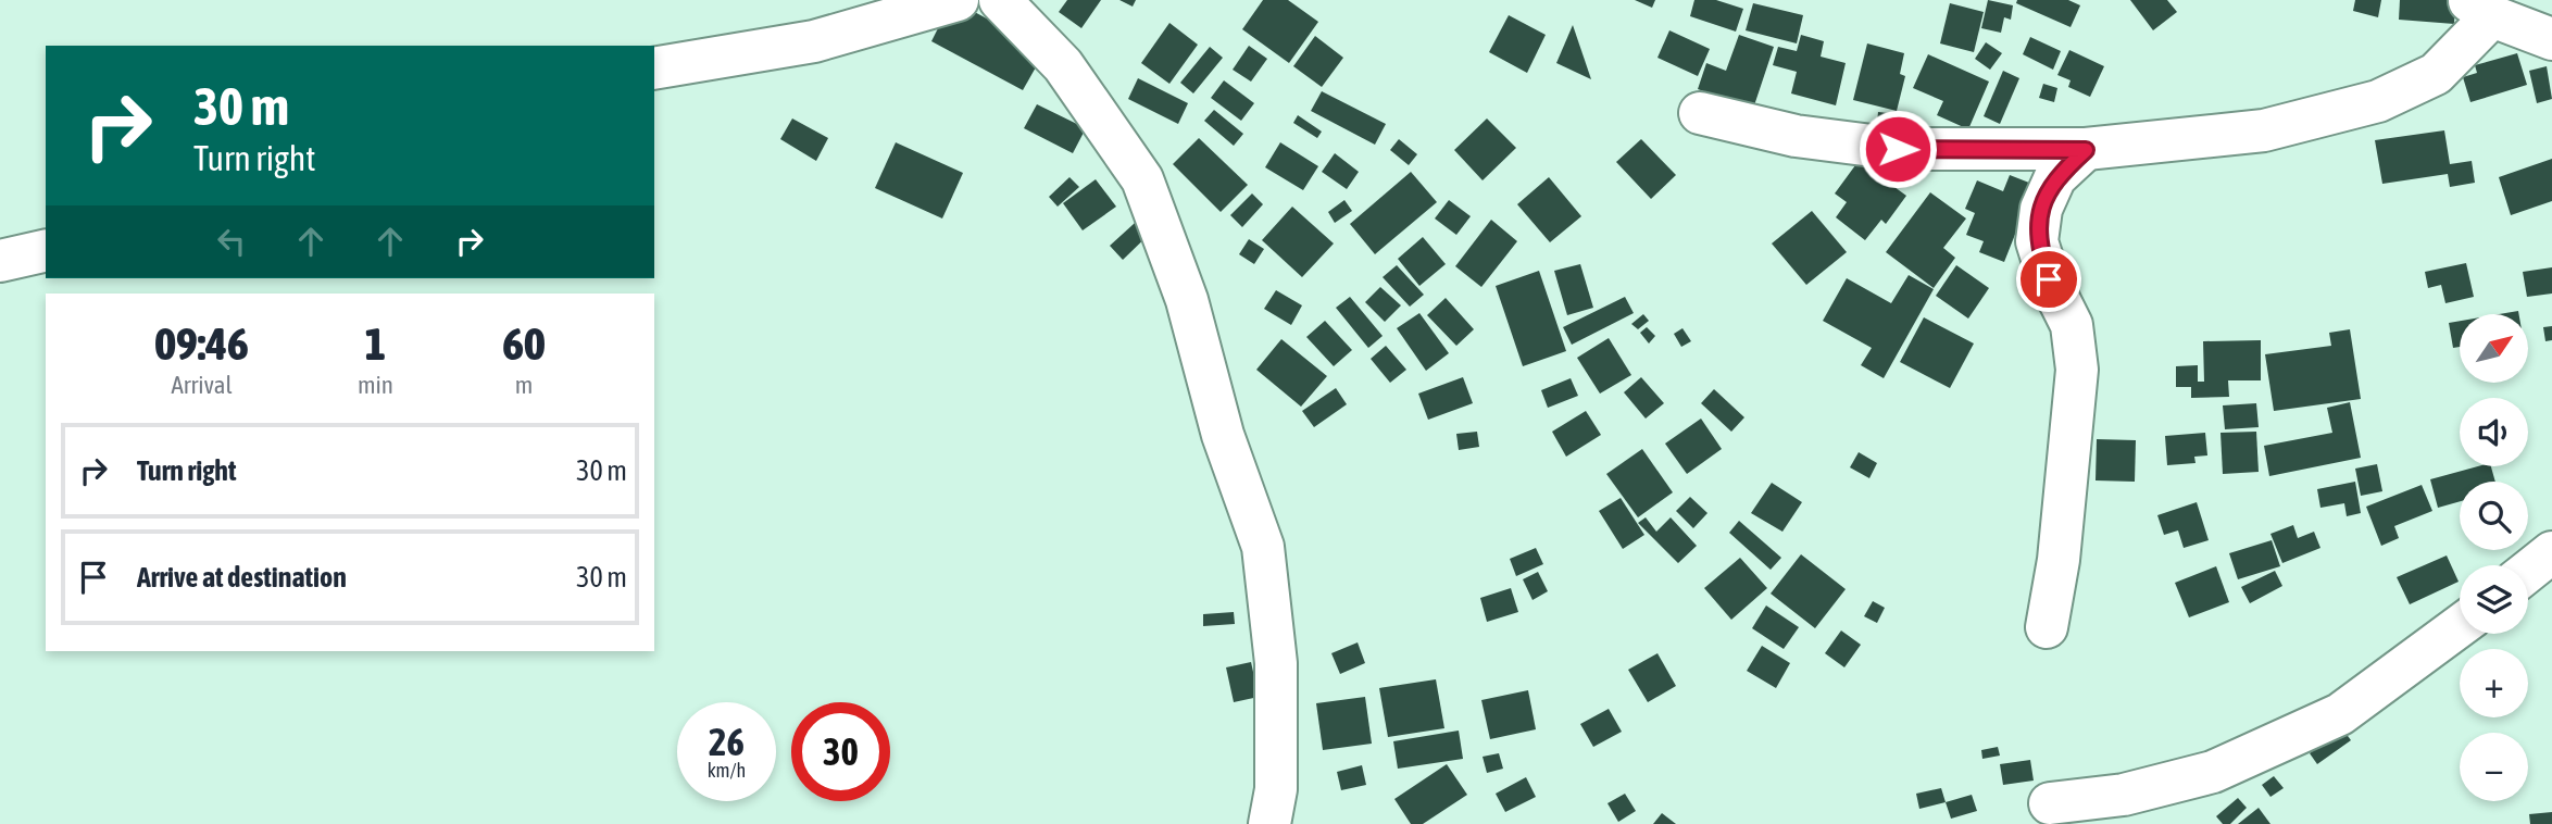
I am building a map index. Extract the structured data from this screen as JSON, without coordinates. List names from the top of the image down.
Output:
{
  "north": "top right",
  "page": {
    "turn": ["30 m", "Turn right"],
    "eta": [
      "09:46",
      "Arrival",
      "1",
      "min",
      "60",
      "m"
    ],
    "map_buttons": ["+", "−"],
    "list": [
      {
        "name": "Turn right",
        "value": "30 m"
      },
      {
        "name": "Arrive at destination",
        "value": "30 m"
      }
    ],
    "speed": "26 km/h",
    "limit": "30"
  }
}
